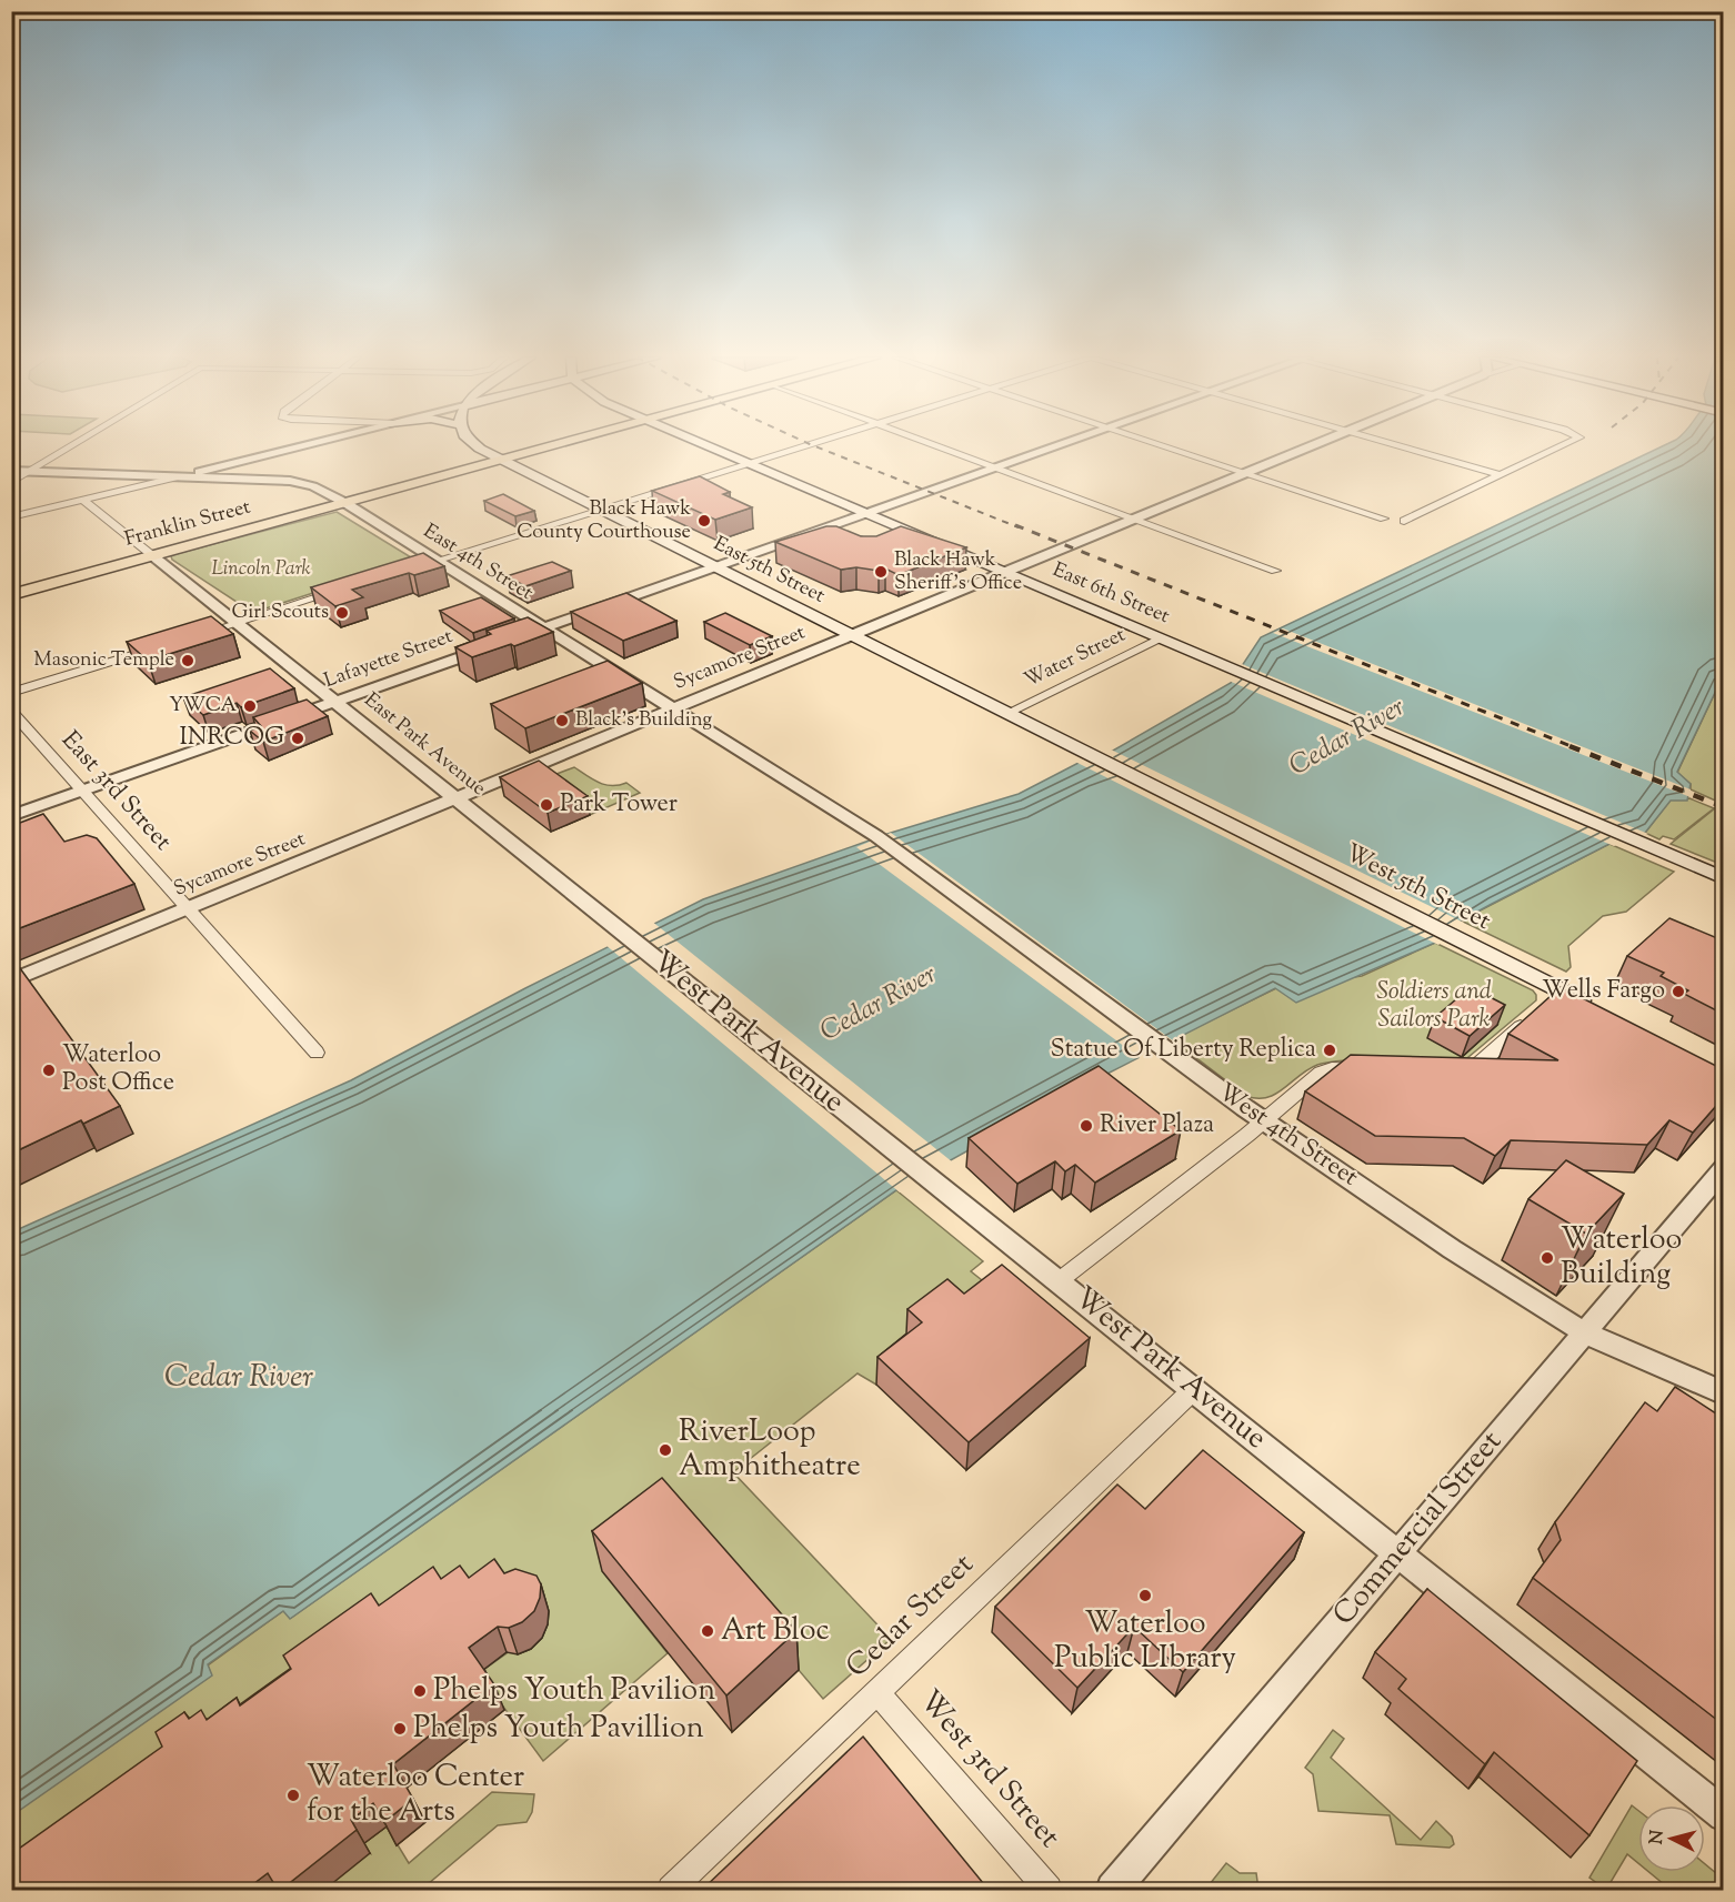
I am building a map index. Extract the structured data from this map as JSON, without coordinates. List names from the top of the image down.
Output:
{
  "streets": {
    "main road": [
      "Franklin Street",
      "East 5th Street",
      "East 6th Street",
      "West 5th Street"
    ],
    "street": [
      "East 4th Street",
      "Sycamore Street",
      "Water Street",
      "Lafayette Street",
      "East Park Avenue",
      "East 3rd Street",
      "West Park Avenue",
      "West 4th Street",
      "Commercial Street",
      "Cedar Street",
      "West 3rd Street"
    ]
  },
  "crossings": [
    ["Franklin Street", "East 4th Street"],
    ["Franklin Street", "East 5th Street"],
    ["Franklin Street", "East Park Avenue"],
    ["East 4th Street", "Sycamore Street"],
    ["East 4th Street", "West 4th Street"],
    ["East 5th Street", "Sycamore Street"],
    ["East 5th Street", "Water Street"],
    ["East 5th Street", "West 5th Street"],
    ["East 6th Street", "Sycamore Street"],
    ["East 6th Street", "Water Street"],
    ["Sycamore Street", "East Park Avenue"],
    ["Sycamore Street", "East 3rd Street"],
    ["Lafayette Street", "East Park Avenue"],
    ["Lafayette Street", "East 3rd Street"],
    ["East Park Avenue", "West Park Avenue"],
    ["West Park Avenue", "Commercial Street"],
    ["West Park Avenue", "Cedar Street"],
    ["West 4th Street", "Commercial Street"],
    ["Cedar Street", "West 3rd Street"]
  ],
  "water": ["Cedar River"],
  "parks": ["Lincoln Park", "Soldiers and Sailors Park"],
  "places": [
    "Black Hawk County Courthouse",
    "Black Hawk Sheriff's Office",
    "Girl Scouts",
    "Masonic Temple",
    "YWCA",
    "Black's Building",
    "INRCOG",
    "Park Tower",
    "Wells Fargo",
    "Statue Of Liberty Replica",
    "Waterloo Post Office",
    "River Plaza",
    "Waterloo Building",
    "RiverLoop Amphitheatre",
    "Waterloo Public LIbrary",
    "Art Bloc",
    "Phelps Youth Pavilion",
    "Phelps Youth Pavillion",
    "Waterloo Center for the Arts"
  ],
  "north": "left"
}
